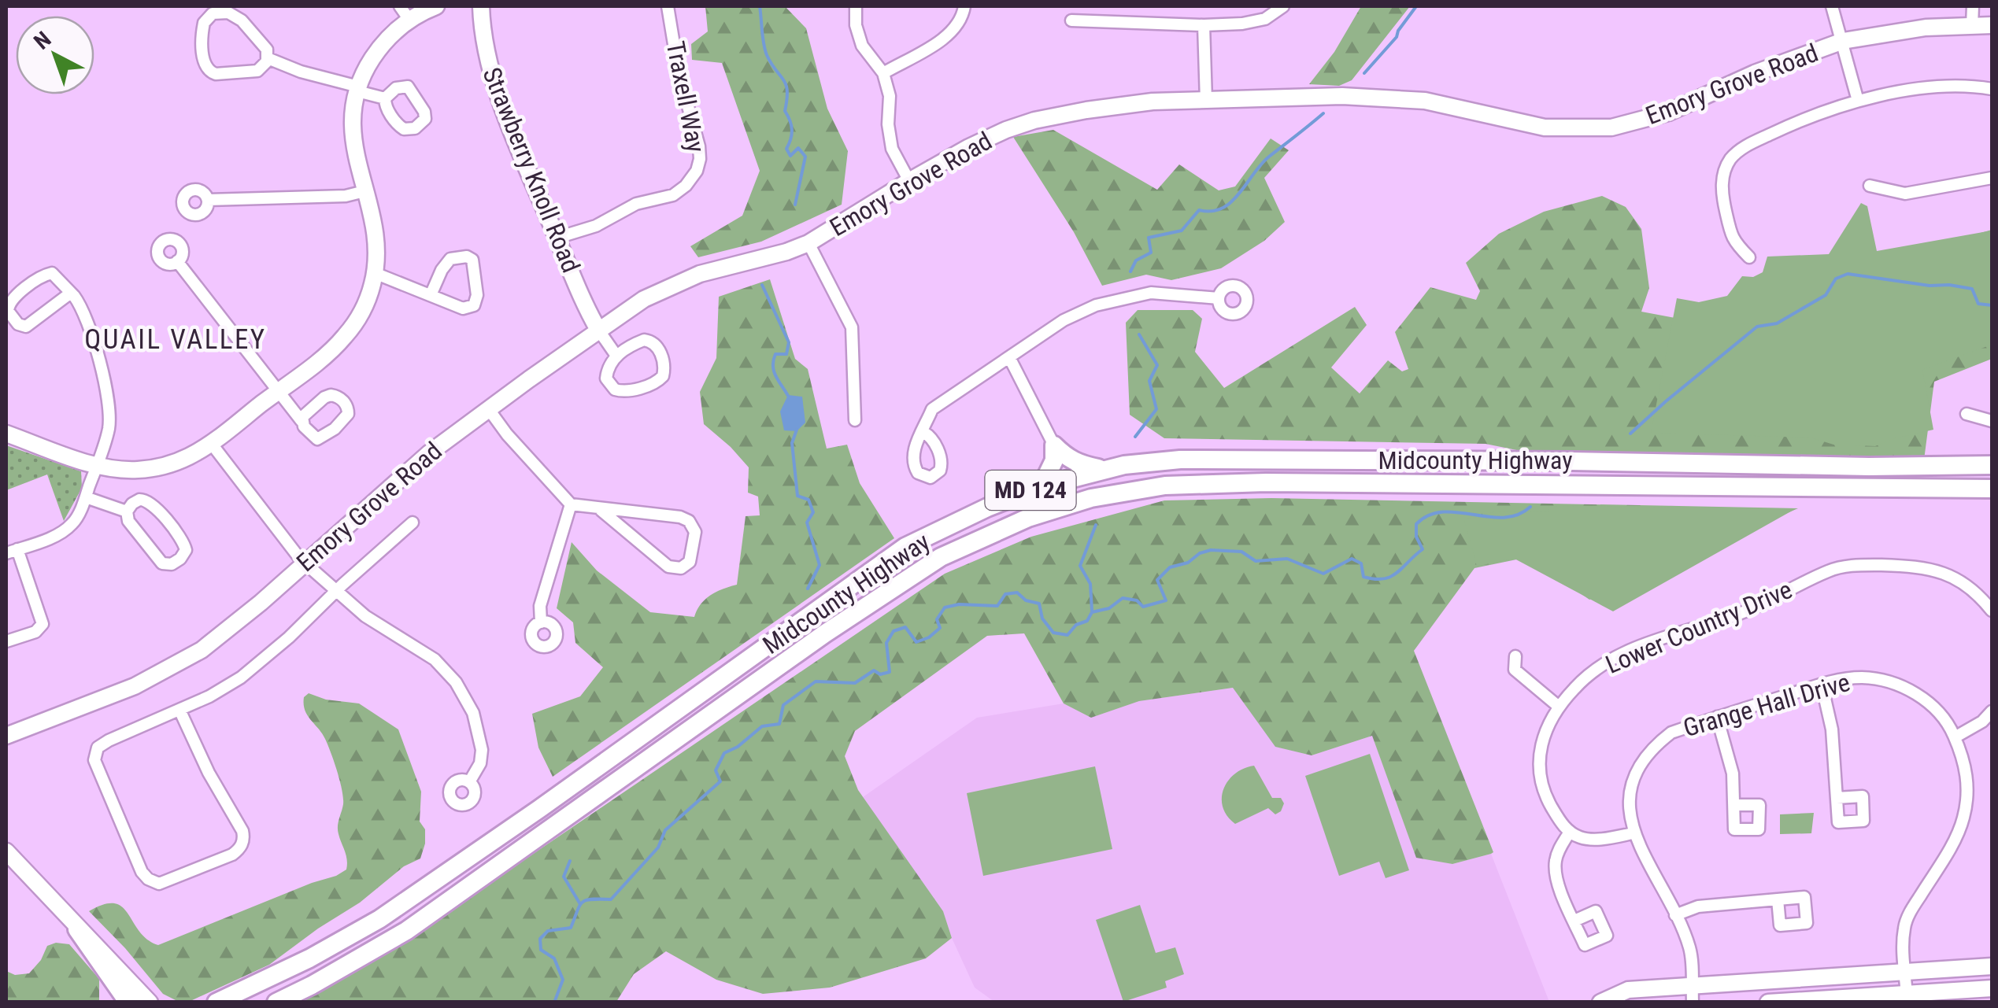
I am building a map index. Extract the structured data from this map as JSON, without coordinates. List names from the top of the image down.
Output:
{
  "streets": {
    "main road": ["Midcounty Highway", "MD 124"],
    "street": [
      "Emory Grove Road",
      "Traxell Way",
      "Strawberry Knoll Road",
      "Lower Country Drive",
      "Grange Hall Drive"
    ]
  },
  "crossings": [
    ["Emory Grove Road", "Strawberry Knoll Road"],
    ["Traxell Way", "Strawberry Knoll Road"]
  ],
  "districts": ["QUAIL VALLEY"],
  "north": "top left"
}
